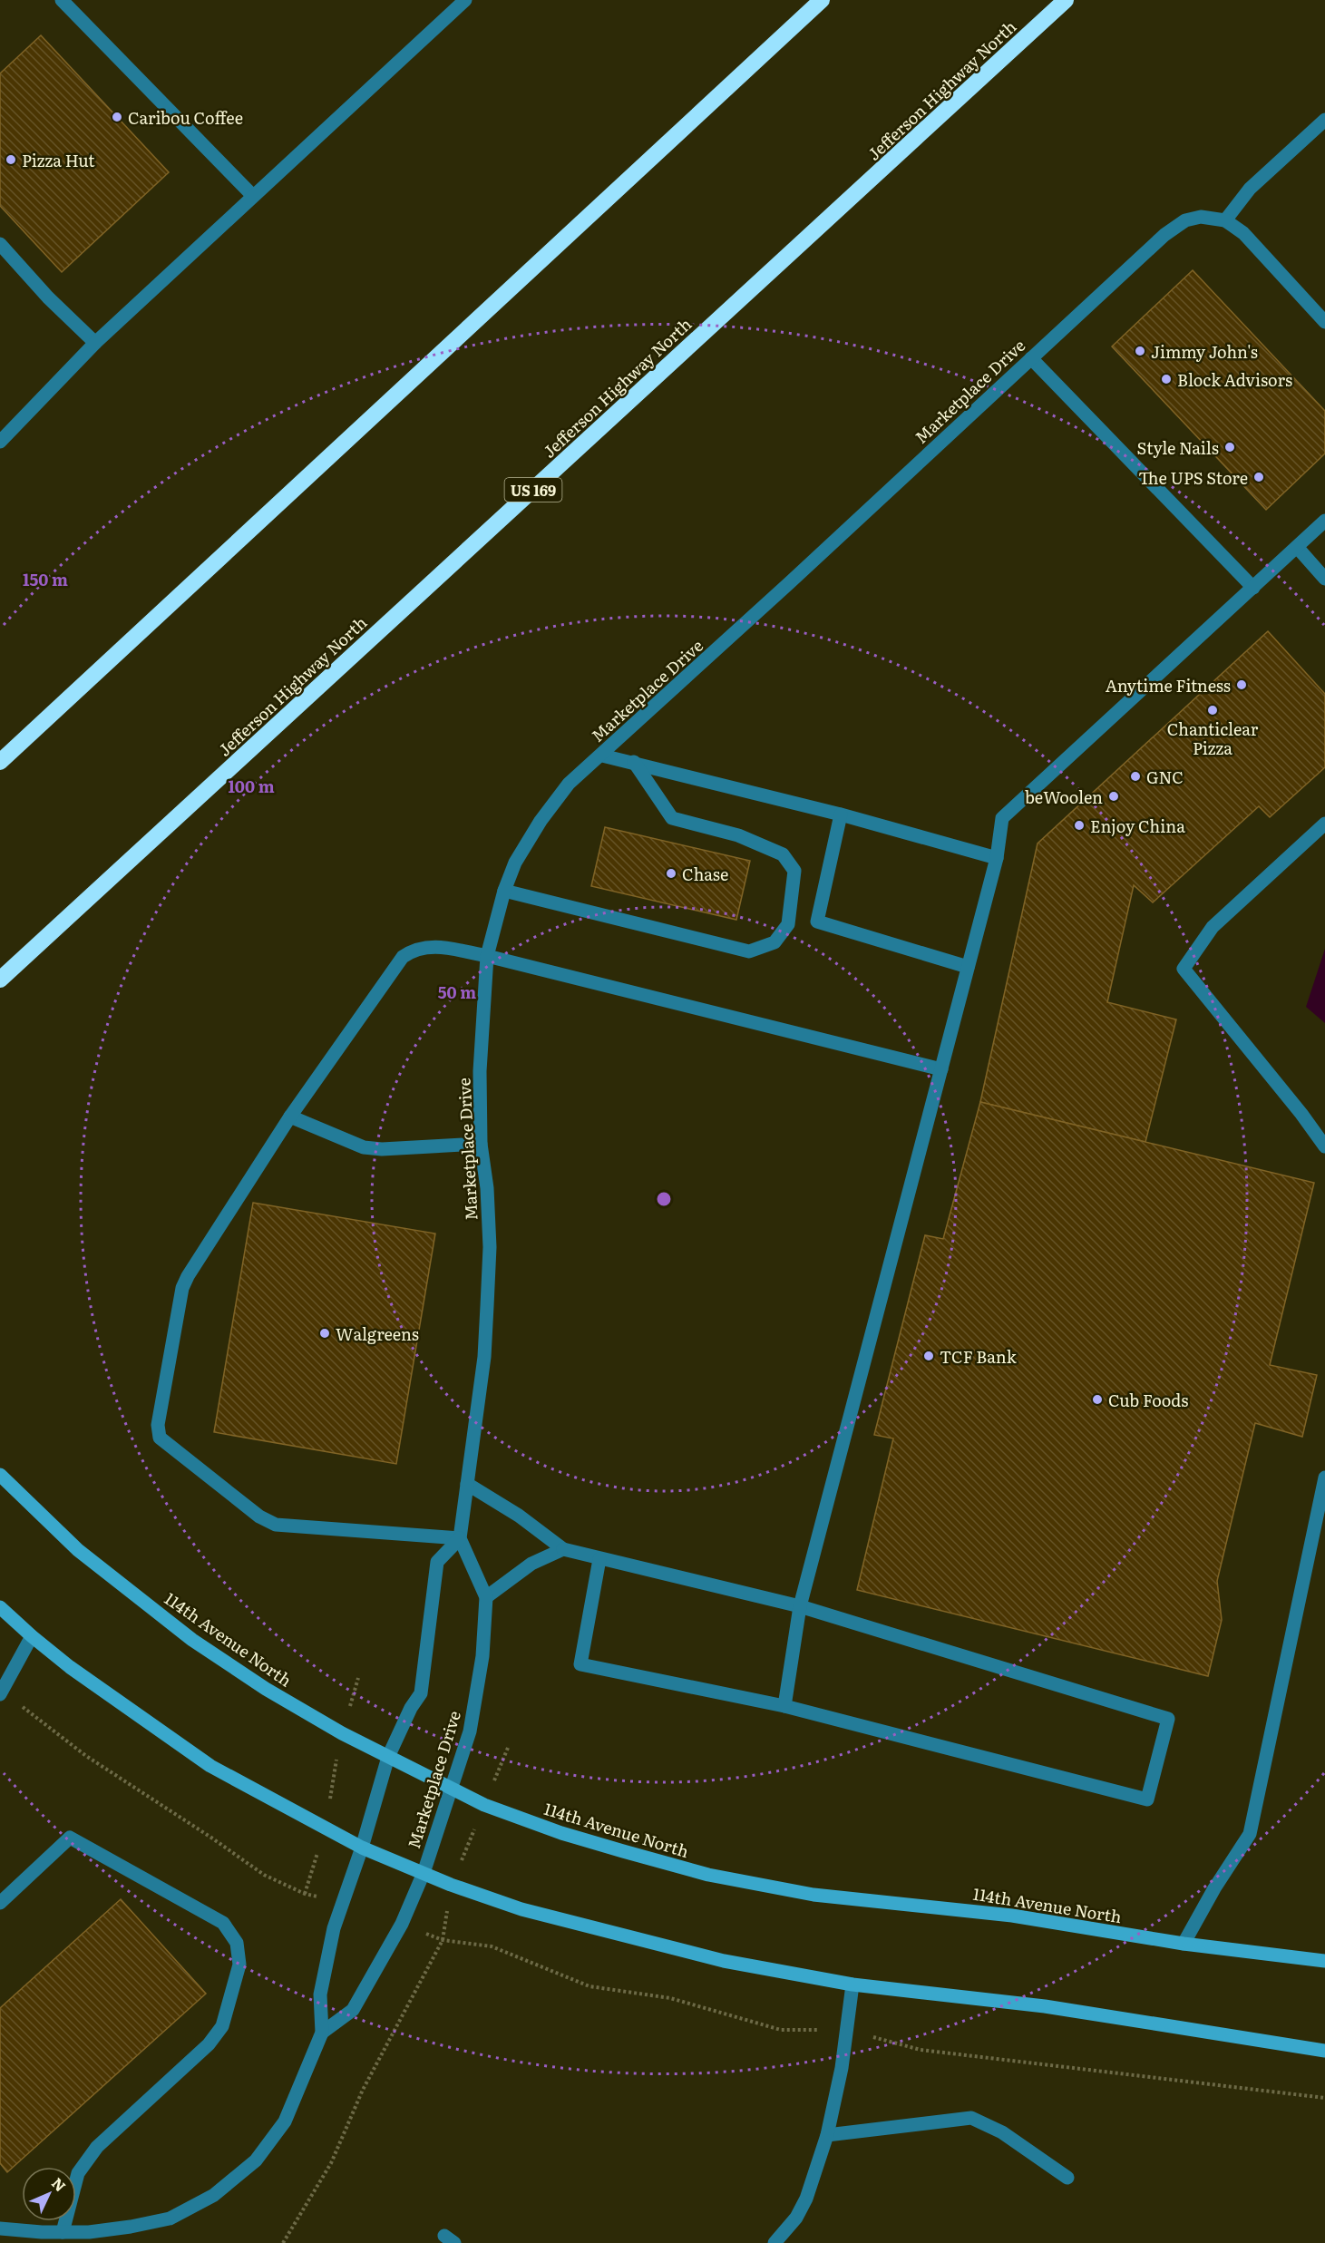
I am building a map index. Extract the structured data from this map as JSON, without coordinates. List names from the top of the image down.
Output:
{
  "streets": {
    "highway": ["Jefferson Highway North", "US 169"],
    "street": ["Marketplace Drive", "114th Avenue North"]
  },
  "crossings": [
    ["Marketplace Drive", "114th Avenue North"]
  ],
  "places": [
    "Caribou Coffee",
    "Pizza Hut",
    "Jimmy John's",
    "Block Advisors",
    "Style Nails",
    "The UPS Store",
    "Anytime Fitness",
    "Chanticlear Pizza",
    "GNC",
    "beWoolen",
    "Enjoy China",
    "Chase",
    "Walgreens",
    "TCF Bank",
    "Cub Foods"
  ],
  "north": "top right",
  "rings": ["150 m", "100 m", "50 m"]
}
